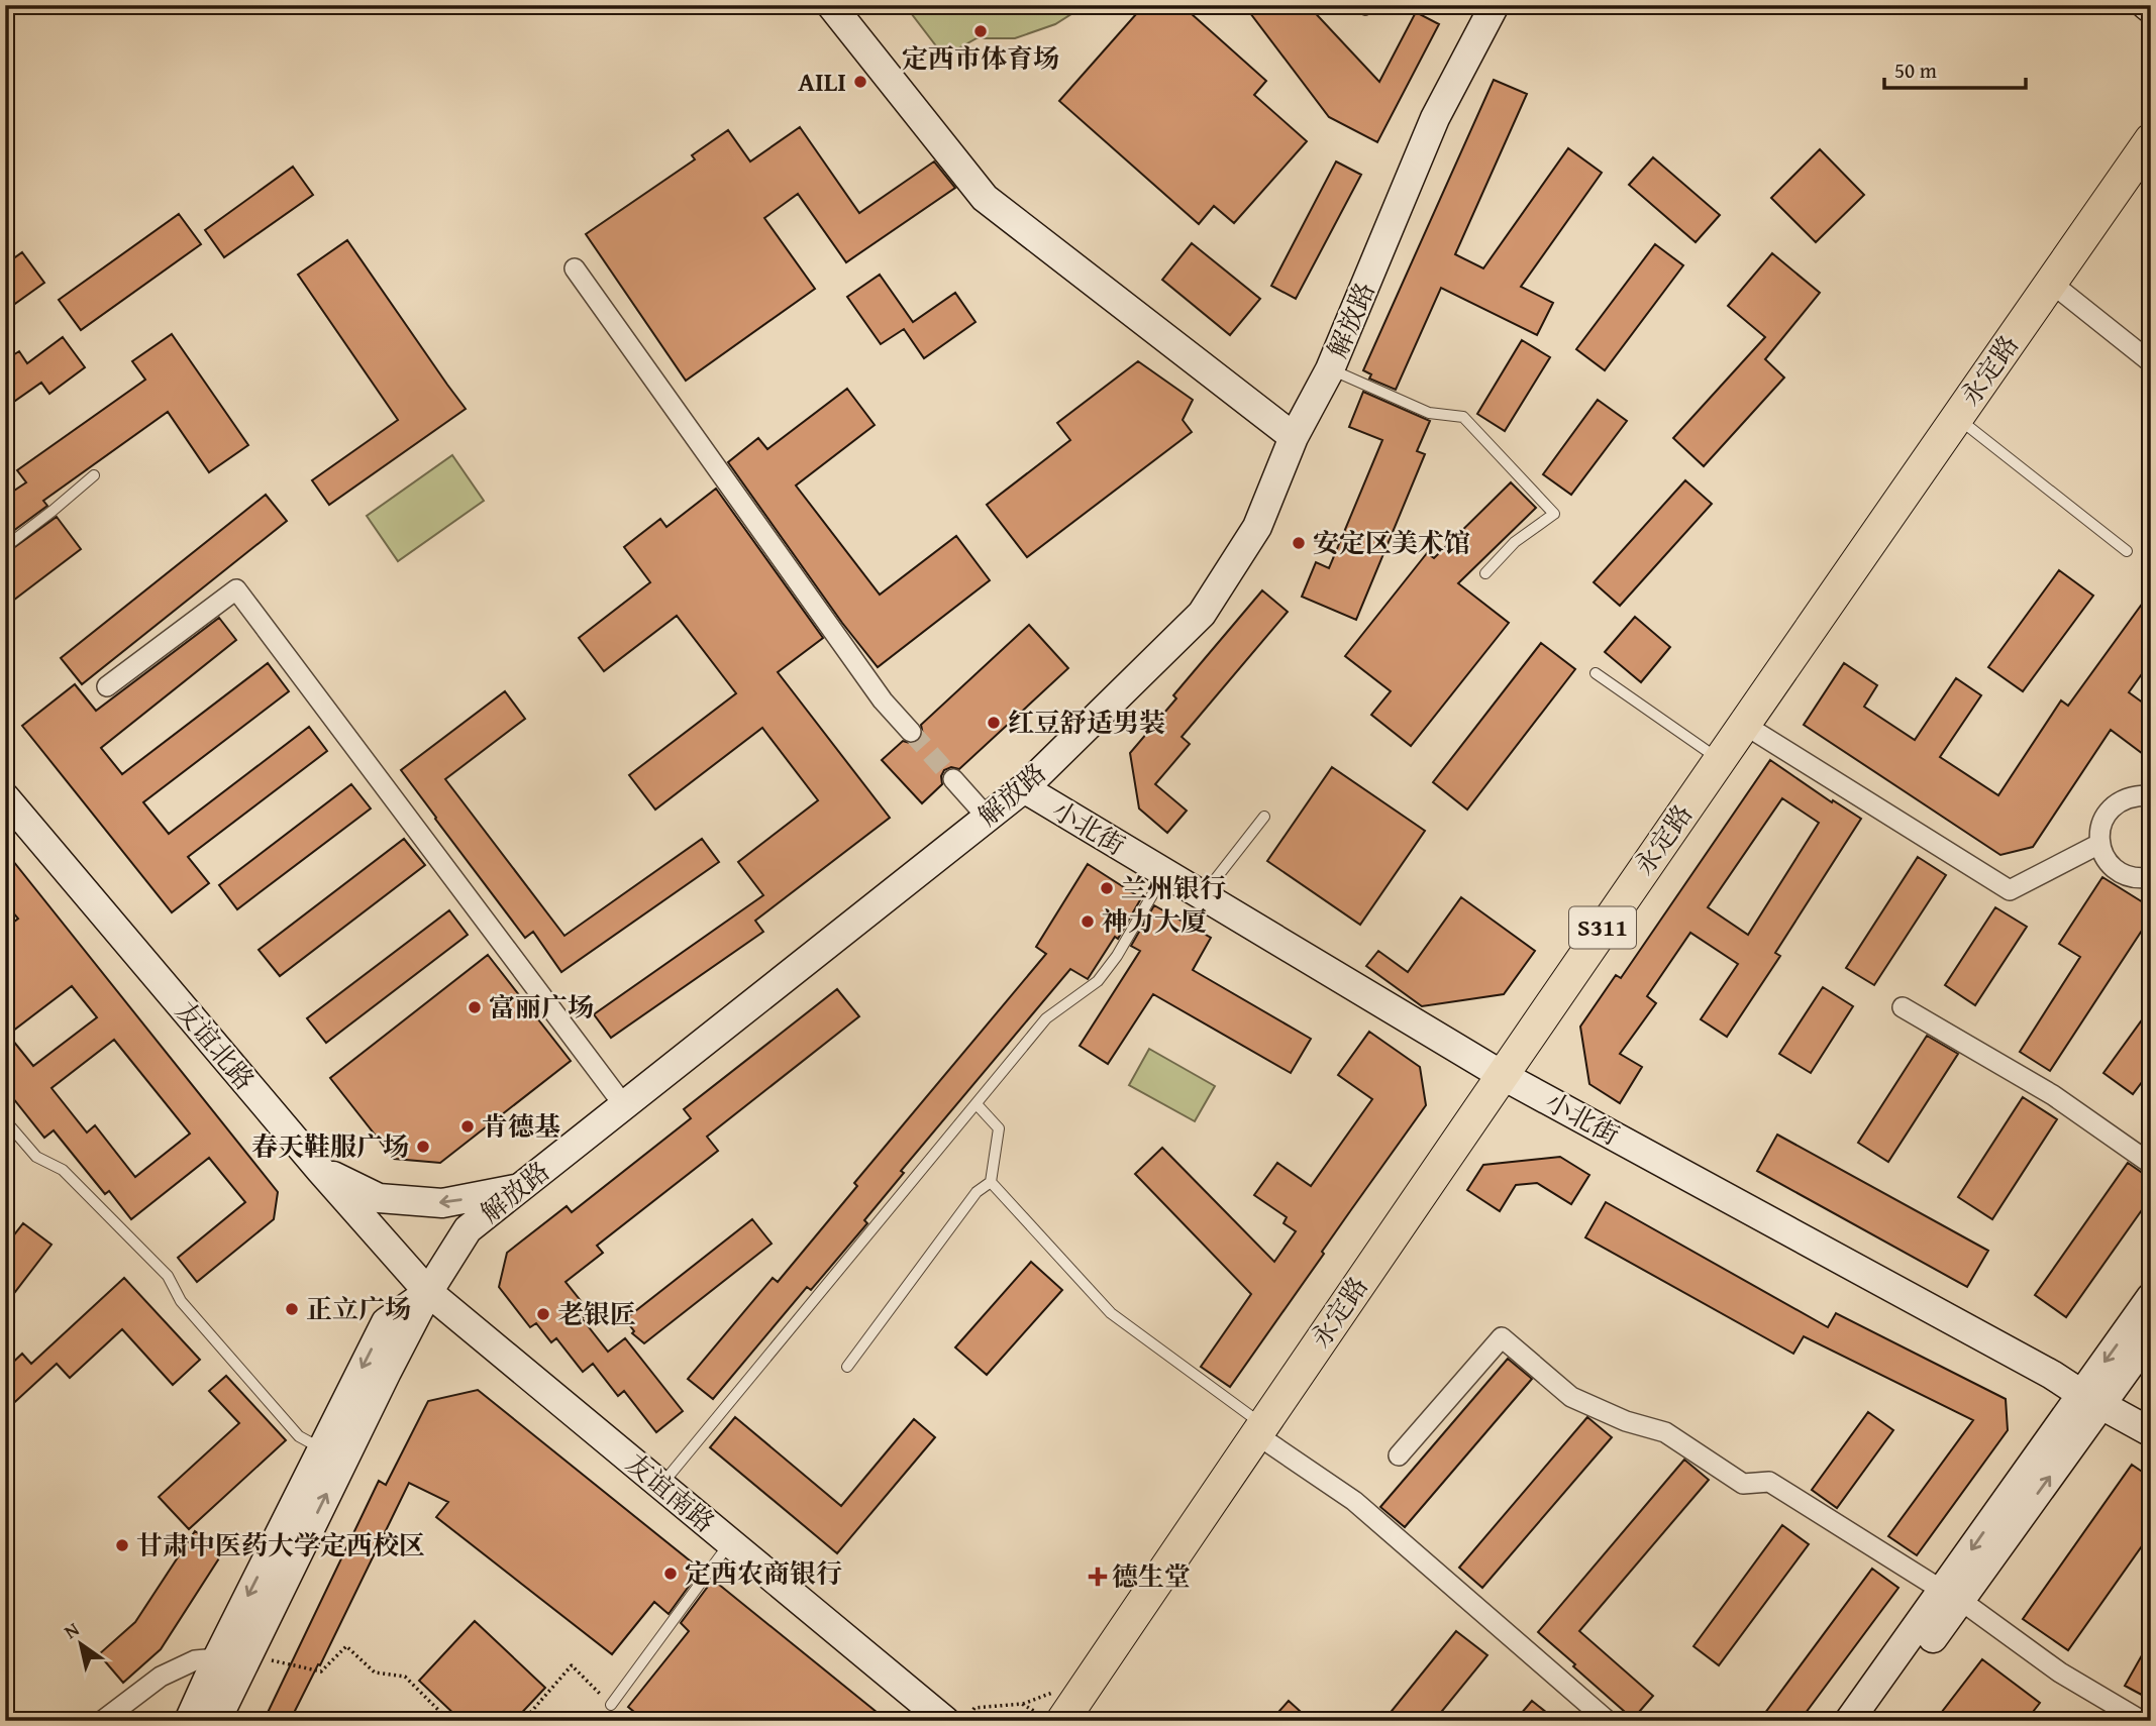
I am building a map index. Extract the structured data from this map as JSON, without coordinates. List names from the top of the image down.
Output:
{
  "streets": {
    "main road": ["永定路", "S311"],
    "street": [
      "解放路",
      "小北街",
      "友谊北路",
      "友谊南路"
    ]
  },
  "crossings": [
    ["解放路", "小北街"],
    ["解放路", "友谊北路"],
    ["解放路", "友谊南路"],
    ["永定路", "小北街"],
    ["友谊北路", "友谊南路"]
  ],
  "places": {
    "other": [
      "定西市体育场",
      "AILI",
      "安定区美术馆",
      "红豆舒适男装",
      "兰州银行",
      "神力大厦",
      "富丽广场",
      "肯德基",
      "春天鞋服广场",
      "正立广场",
      "老银匠",
      "甘肃中医药大学定西校区",
      "定西农商银行"
    ],
    "health": ["德生堂"]
  },
  "scale_bar": "50 m",
  "north": "top left"
}
